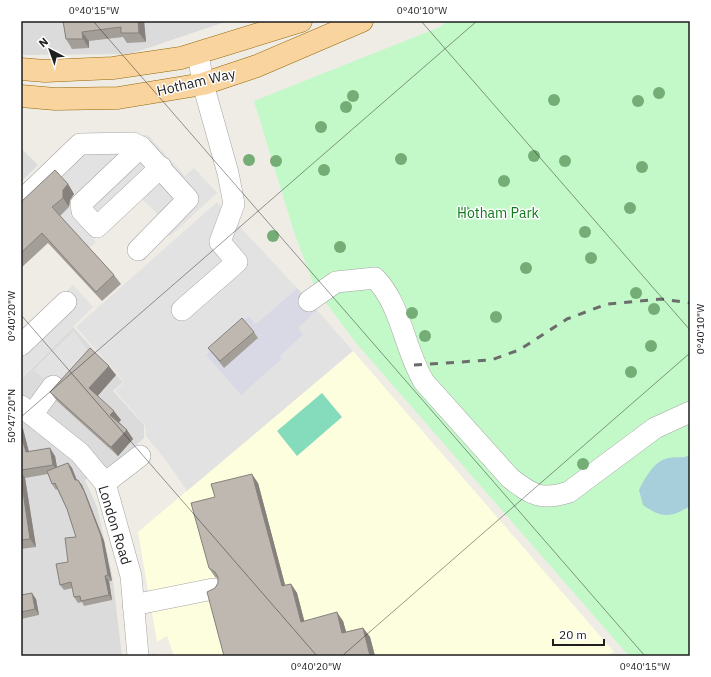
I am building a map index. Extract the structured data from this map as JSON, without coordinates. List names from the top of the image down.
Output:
{
  "streets": {
    "main road": ["Hotham Way"],
    "street": ["London Road"]
  },
  "parks": ["Hotham Park"],
  "scale_bar": "20 m",
  "north": "top left",
  "coordinates": [
    "0°40'15\"W",
    "0°40'10\"W",
    "0°40'20\"W",
    "50°47'20\"N"
  ]
}
